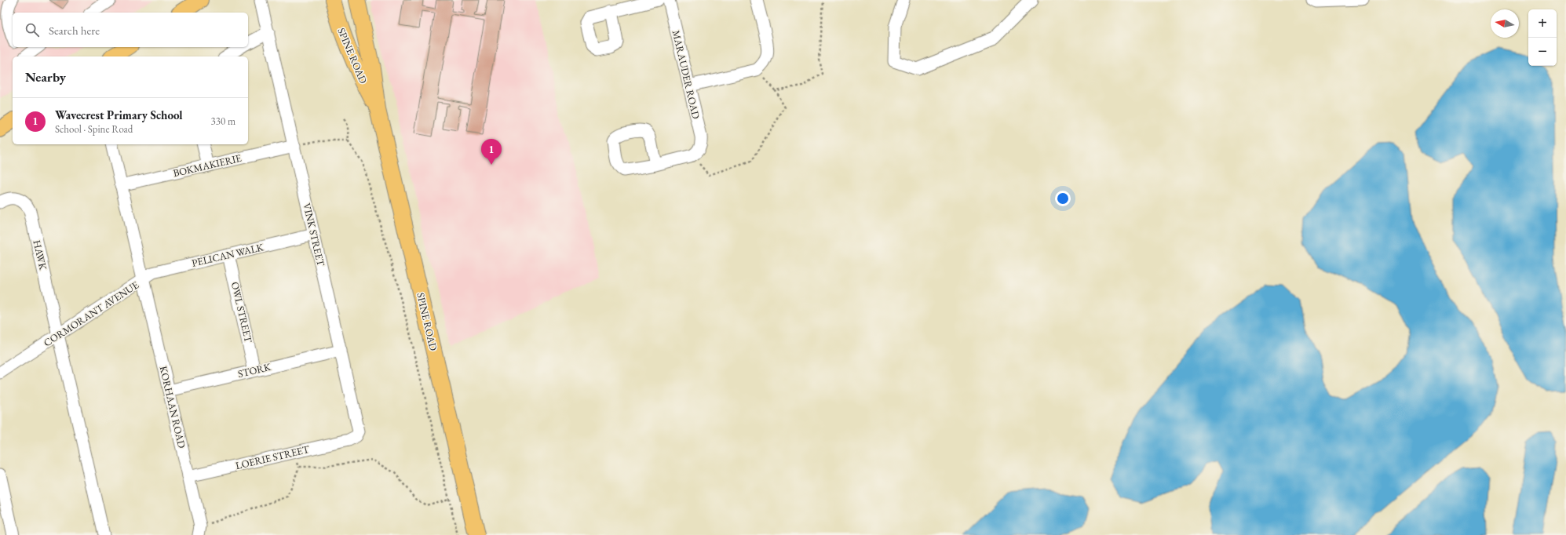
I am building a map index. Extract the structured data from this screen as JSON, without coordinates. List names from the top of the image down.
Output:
{
  "streets": {
    "main road": ["SPINE ROAD"],
    "street": [
      "MARAUDER ROAD",
      "BOKMAKIERIE",
      "VINK STREET",
      "HAWK",
      "PELICAN WALK",
      "OWL STREET",
      "CORMORANT AVENUE",
      "STORK",
      "KORHAAN ROAD",
      "LOERIE STREET"
    ]
  },
  "crossings": [
    ["BOKMAKIERIE", "VINK STREET"],
    ["BOKMAKIERIE", "CORMORANT AVENUE"],
    ["VINK STREET", "PELICAN WALK"],
    ["VINK STREET", "STORK"],
    ["VINK STREET", "LOERIE STREET"],
    ["HAWK", "CORMORANT AVENUE"],
    ["PELICAN WALK", "OWL STREET"],
    ["PELICAN WALK", "CORMORANT AVENUE"],
    ["PELICAN WALK", "KORHAAN ROAD"],
    ["OWL STREET", "STORK"],
    ["CORMORANT AVENUE", "KORHAAN ROAD"],
    ["STORK", "KORHAAN ROAD"],
    ["KORHAAN ROAD", "LOERIE STREET"]
  ],
  "north": "left",
  "page": {
    "map_buttons": ["+", "−"],
    "search": "Search here",
    "heading": "Nearby",
    "list": [
      {
        "mark": "1",
        "name": "Wavecrest Primary School",
        "note": "School · Spine Road",
        "value": "330 m"
      }
    ],
    "pins": "1"
  }
}
